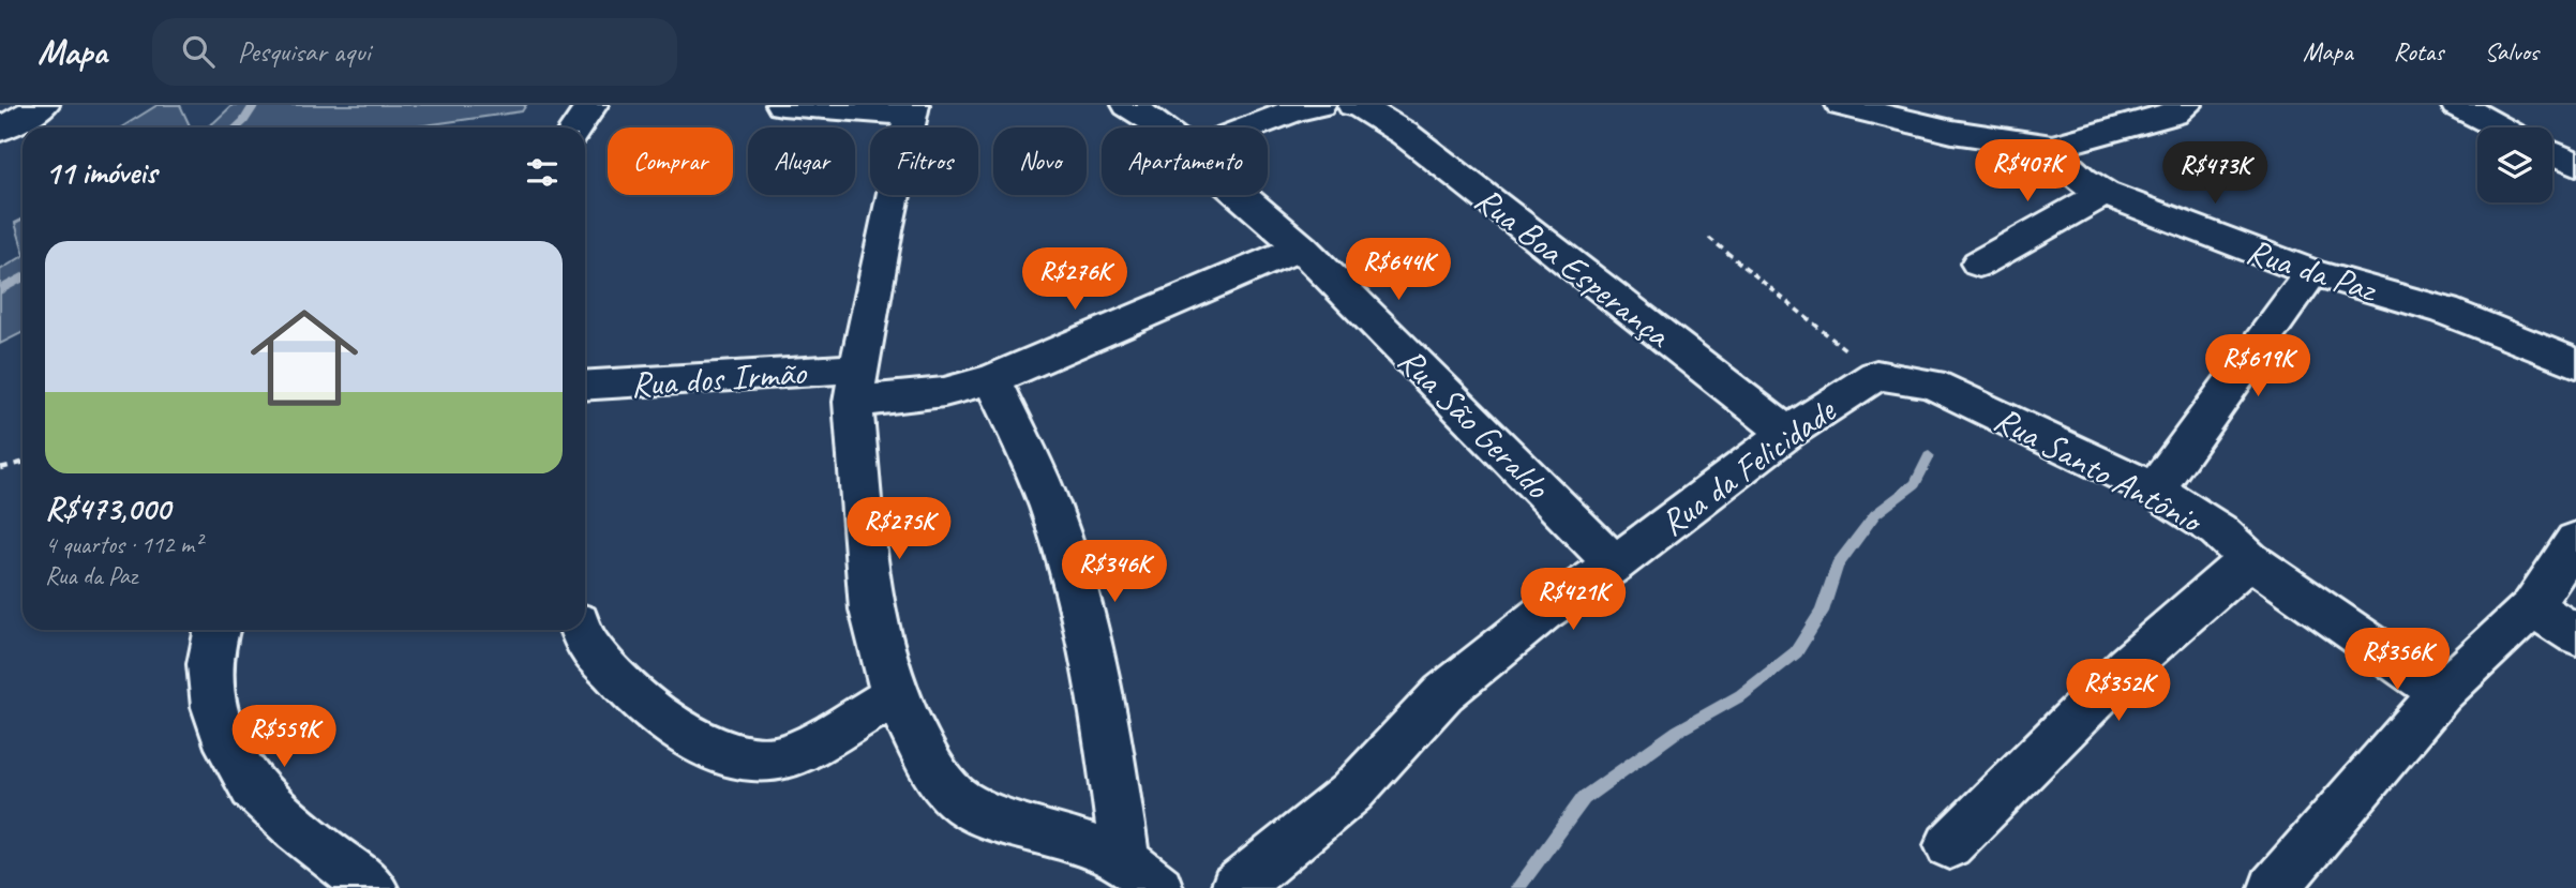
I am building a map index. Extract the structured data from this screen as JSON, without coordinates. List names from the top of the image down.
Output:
{
  "streets": {
    "street": [
      "Rua Boa Esperança",
      "Rua da Paz",
      "Rua dos Irmão",
      "Rua São Geraldo",
      "Rua da Felicidade",
      "Rua Santo Antônio"
    ]
  },
  "crossings": [
    ["Rua Boa Esperança", "Rua da Felicidade"],
    ["Rua dos Irmão", "Rua São Geraldo"],
    ["Rua São Geraldo", "Rua da Felicidade"],
    ["Rua da Felicidade", "Rua Santo Antônio"]
  ],
  "page": {
    "header": "Mapa",
    "search": "Pesquisar aqui",
    "nav": ["Mapa", "Rotas", "Salvos"],
    "chip": [
      "Comprar",
      "Alugar",
      "Filtros",
      "Novo",
      "Apartamento"
    ],
    "heading": "11 imóveis",
    "price": [
      "R$407K",
      "R$473K",
      "R$644K",
      "R$276K",
      "R$619K",
      "R$275K",
      "R$346K",
      "R$421K",
      "R$356K",
      "R$352K",
      "R$559K"
    ],
    "list": [
      {
        "name": "R$473,000",
        "note": "4 quartos · 112 m² · Rua da Paz"
      }
    ]
  }
}
